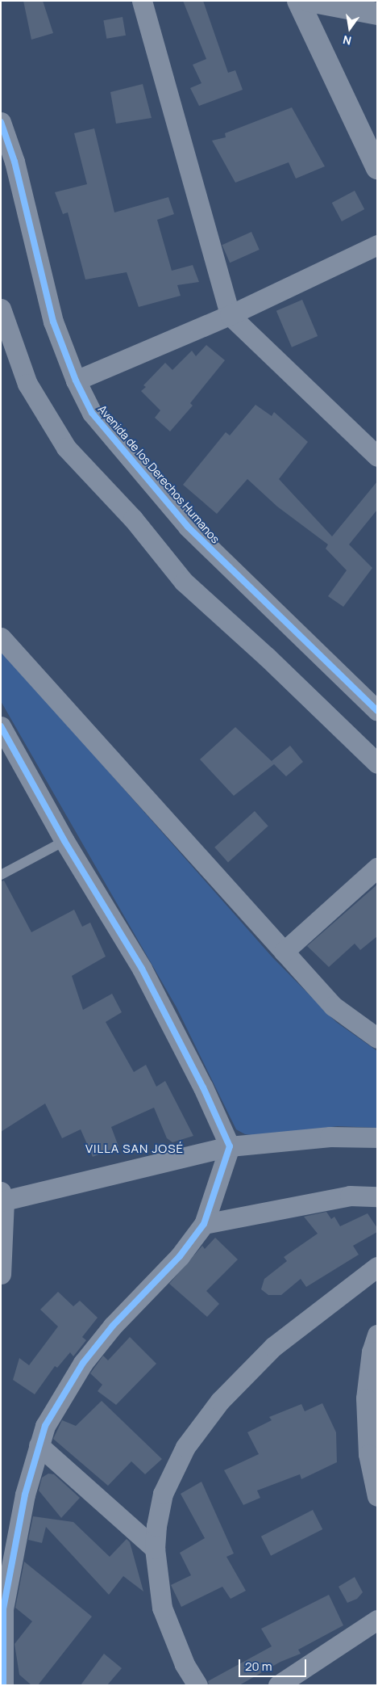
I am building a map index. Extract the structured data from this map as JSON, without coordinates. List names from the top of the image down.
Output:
{
  "streets": {
    "street": ["Avenida de los Derechos Humanos"]
  },
  "districts": ["VILLA SAN JOSÉ"],
  "scale_bar": "20 m",
  "north": "bottom"
}
